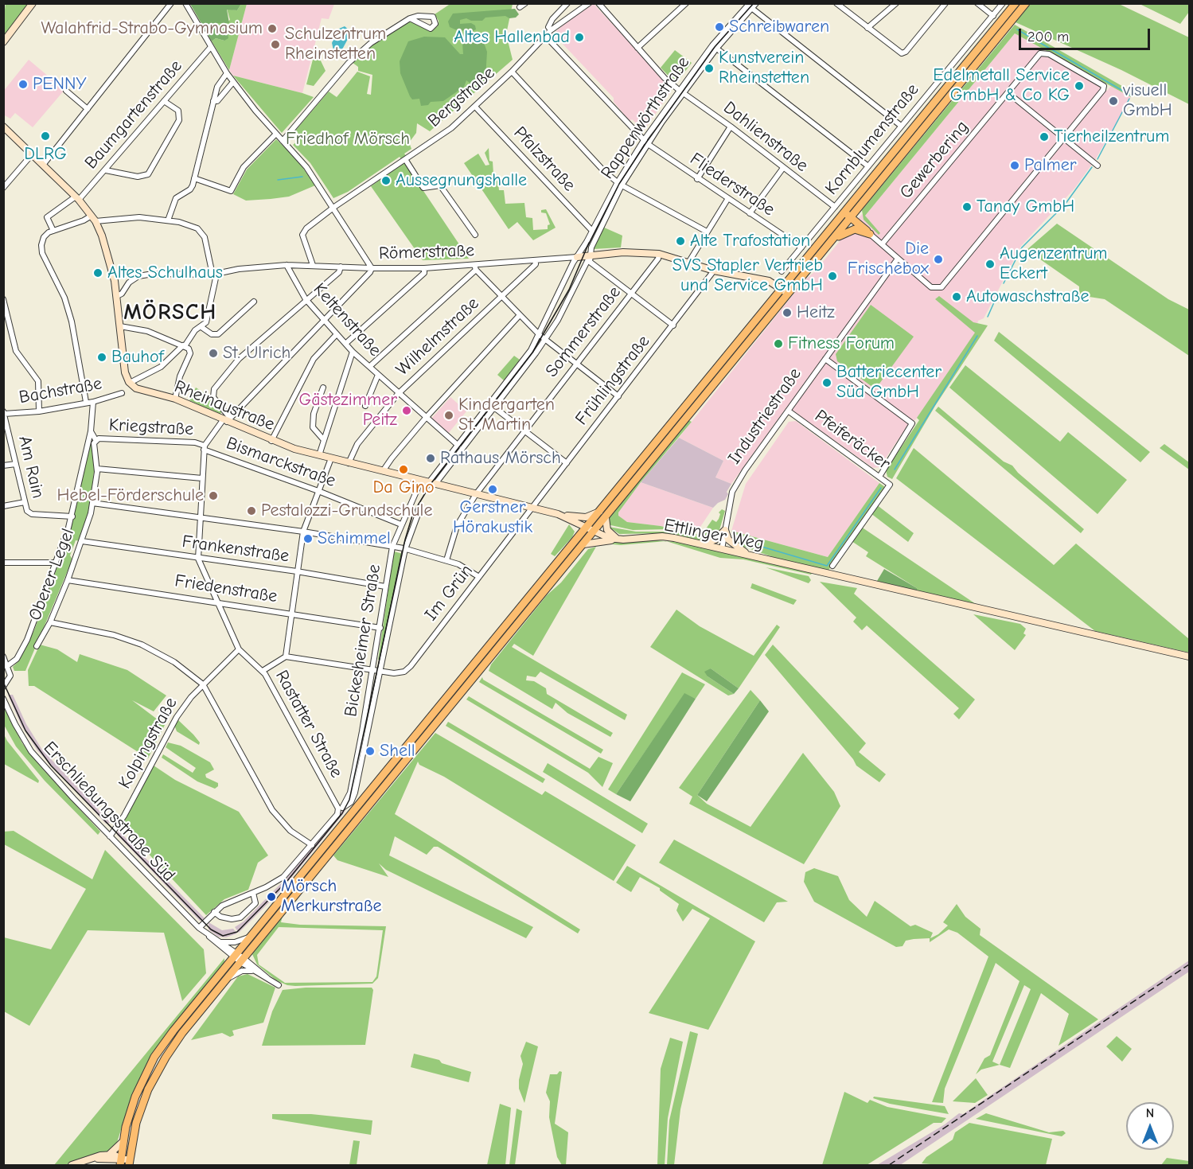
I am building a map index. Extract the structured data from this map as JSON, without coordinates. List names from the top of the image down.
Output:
{
  "streets": {
    "street": [
      "Bergstraße",
      "Baumgartenstraße",
      "Rappenwörthstraße",
      "Dahlienstraße",
      "Kornblumenstraße",
      "Pfalzstraße",
      "Gewerbering",
      "Fliederstraße",
      "Römerstraße",
      "Keltenstraße",
      "Sommerstraße",
      "Wilhelmstraße",
      "Frühlingstraße",
      "Bachstraße",
      "Rheinaustraße",
      "Industriestraße",
      "Kriegstraße",
      "Pfeiferäcker",
      "Bismarckstraße",
      "Am Rain",
      "Ettlinger Weg",
      "Frankenstraße",
      "Oberer Legel",
      "Friedenstraße",
      "Im Grün",
      "Bickesheimer Straße",
      "Rastatter Straße",
      "Kolpingstraße",
      "Erschließungsstraße Süd"
    ]
  },
  "crossings": [
    ["Bergstraße", "Pfalzstraße"],
    ["Bergstraße", "Fliederstraße"],
    ["Bergstraße", "Römerstraße"],
    ["Rappenwörthstraße", "Dahlienstraße"],
    ["Rappenwörthstraße", "Pfalzstraße"],
    ["Rappenwörthstraße", "Fliederstraße"],
    ["Rappenwörthstraße", "Römerstraße"],
    ["Rappenwörthstraße", "Keltenstraße"],
    ["Rappenwörthstraße", "Rheinaustraße"],
    ["Dahlienstraße", "Kornblumenstraße"],
    ["Kornblumenstraße", "Fliederstraße"],
    ["Gewerbering", "Industriestraße"],
    ["Römerstraße", "Keltenstraße"],
    ["Römerstraße", "Sommerstraße"],
    ["Römerstraße", "Wilhelmstraße"],
    ["Römerstraße", "Frühlingstraße"],
    ["Römerstraße", "Rheinaustraße"],
    ["Keltenstraße", "Wilhelmstraße"],
    ["Sommerstraße", "Rheinaustraße"],
    ["Wilhelmstraße", "Rheinaustraße"],
    ["Frühlingstraße", "Rheinaustraße"],
    ["Frühlingstraße", "Im Grün"],
    ["Bachstraße", "Am Rain"],
    ["Rheinaustraße", "Ettlinger Weg"],
    ["Rheinaustraße", "Im Grün"],
    ["Rheinaustraße", "Bickesheimer Straße"],
    ["Industriestraße", "Pfeiferäcker"],
    ["Industriestraße", "Ettlinger Weg"],
    ["Kriegstraße", "Bismarckstraße"],
    ["Kriegstraße", "Oberer Legel"],
    ["Kriegstraße", "Rastatter Straße"],
    ["Bismarckstraße", "Bickesheimer Straße"],
    ["Bismarckstraße", "Rastatter Straße"],
    ["Frankenstraße", "Oberer Legel"],
    ["Frankenstraße", "Bickesheimer Straße"],
    ["Frankenstraße", "Rastatter Straße"],
    ["Oberer Legel", "Friedenstraße"],
    ["Friedenstraße", "Bickesheimer Straße"],
    ["Friedenstraße", "Rastatter Straße"],
    ["Im Grün", "Bickesheimer Straße"],
    ["Bickesheimer Straße", "Rastatter Straße"],
    ["Bickesheimer Straße", "Erschließungsstraße Süd"],
    ["Rastatter Straße", "Kolpingstraße"],
    ["Kolpingstraße", "Erschließungsstraße Süd"]
  ],
  "districts": ["MÖRSCH"],
  "parks": ["Friedhof Mörsch"],
  "places": [
    "Schreibwaren",
    "Walahfrid-Strabo-Gymnasium",
    "Altes Hallenbad",
    "Schulzentrum Rheinstetten",
    "Kunstverein Rheinstetten",
    "PENNY",
    "Edelmetall Service GmbH & Co KG",
    "visuell GmbH",
    "DLRG",
    "Tierheilzentrum",
    "Palmer",
    "Aussegnungshalle",
    "Tanay GmbH",
    "Alte Trafostation",
    "Die Frischebox",
    "Augenzentrum Eckert",
    "Altes Schulhaus",
    "SVS Stapler Vertrieb und Service GmbH",
    "Autowaschstraße",
    "Heitz",
    "Fitness Forum",
    "St. Ulrich",
    "Bauhof",
    "Batteriecenter Süd GmbH",
    "Gästezimmer Peitz",
    "Kindergarten St. Martin",
    "Rathaus Mörsch",
    "Da Gino",
    "Gerstner Hörakustik",
    "Hebel-Förderschule",
    "Pestalozzi-Grundschule",
    "Schimmel",
    "Shell",
    "Mörsch Merkurstraße"
  ],
  "scale_bar": "200 m",
  "north": "top"
}
